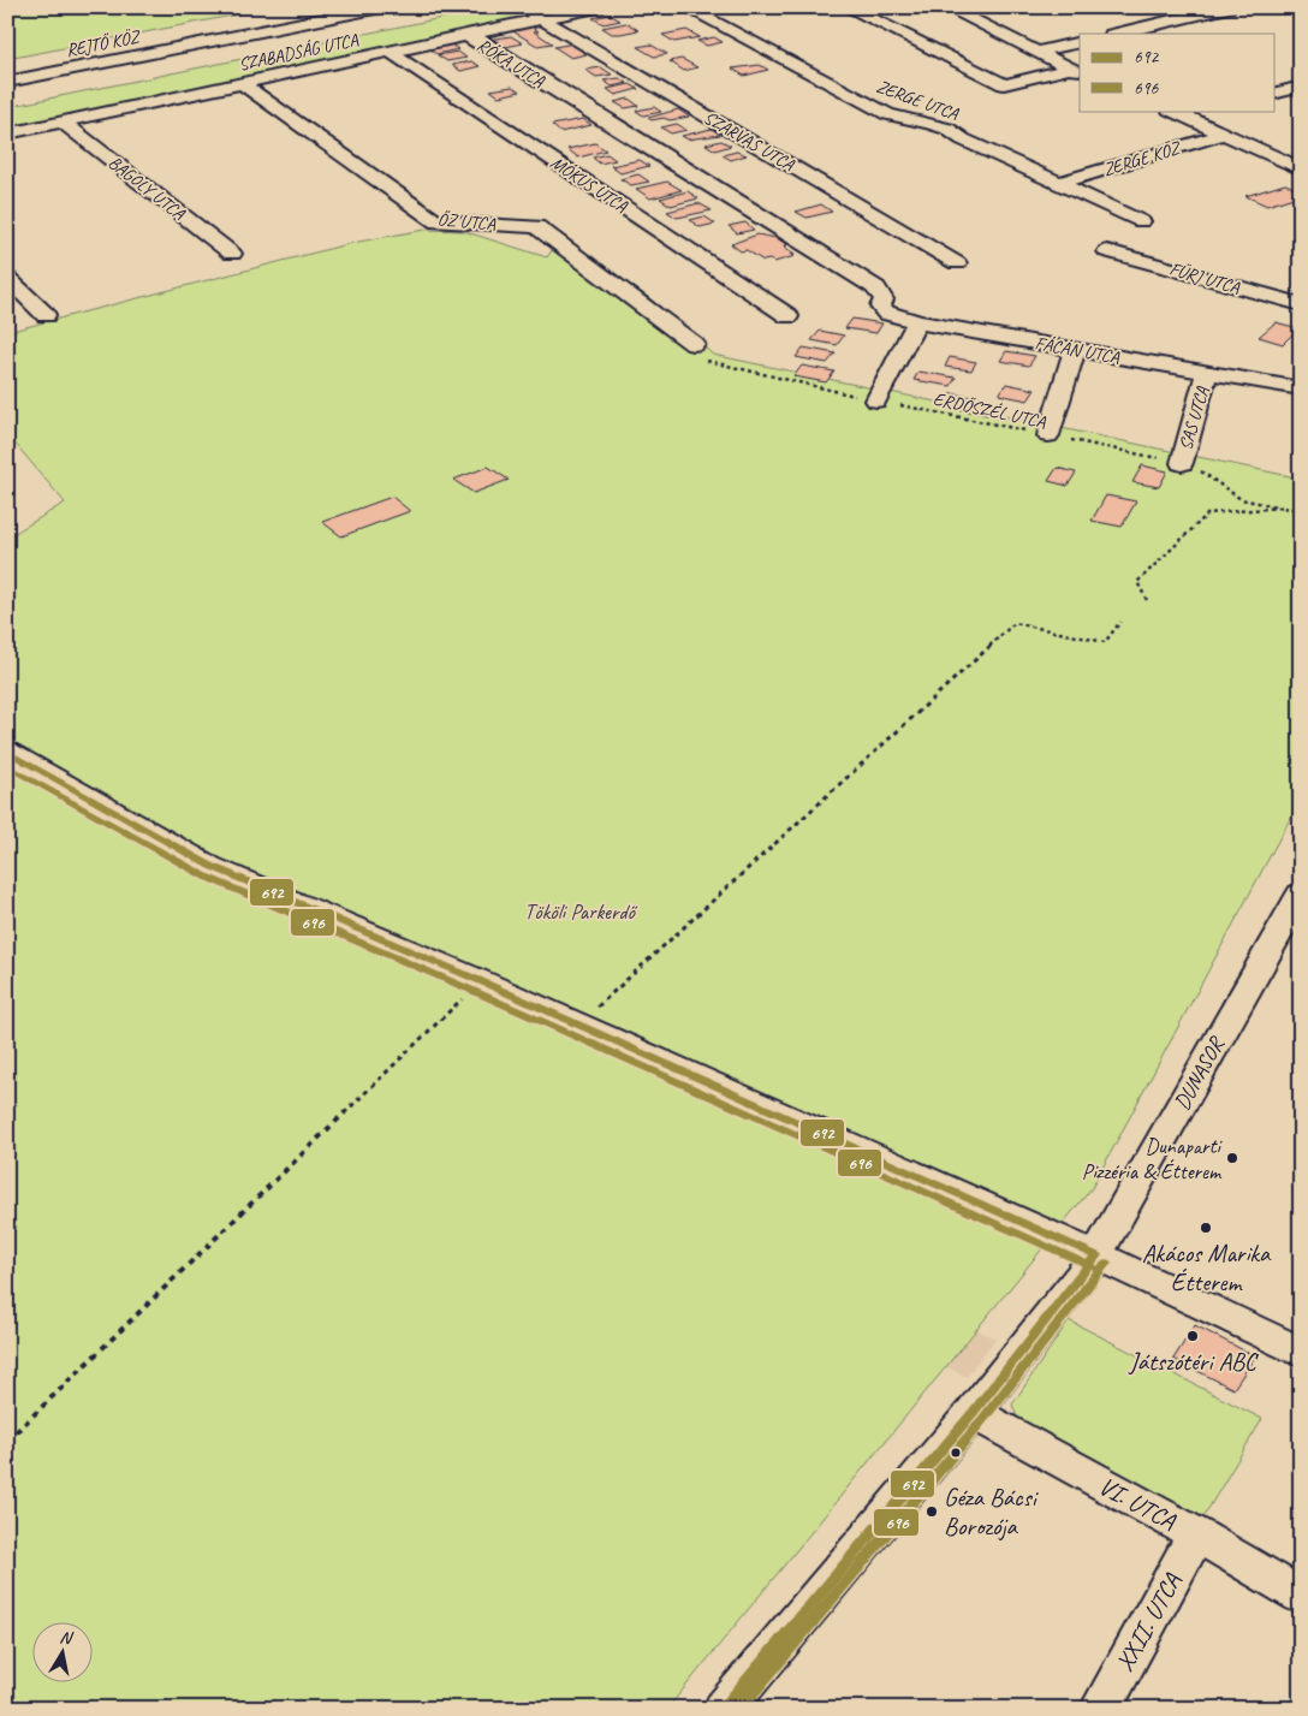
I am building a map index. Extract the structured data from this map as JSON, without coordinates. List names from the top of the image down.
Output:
{
  "streets": {
    "street": [
      "REJTŐ KÖZ",
      "SZABADSÁG UTCA",
      "RÓKA UTCA",
      "ZERGE UTCA",
      "SZARVAS UTCA",
      "ZERGE KÖZ",
      "MÓKUS UTCA",
      "BAGOLY UTCA",
      "ŐZ UTCA",
      "FÜRJ UTCA",
      "FÁCÁN UTCA",
      "SAS UTCA",
      "DUNASOR",
      "VI. UTCA",
      "XXII. UTCA"
    ],
    "path": ["ERDŐSZÉL UTCA"]
  },
  "crossings": [
    ["SZABADSÁG UTCA", "RÓKA UTCA"],
    ["SZABADSÁG UTCA", "SZARVAS UTCA"],
    ["SZABADSÁG UTCA", "MÓKUS UTCA"],
    ["SZABADSÁG UTCA", "BAGOLY UTCA"],
    ["SZABADSÁG UTCA", "ŐZ UTCA"],
    ["RÓKA UTCA", "FÁCÁN UTCA"],
    ["ZERGE UTCA", "ZERGE KÖZ"],
    ["ŐZ UTCA", "ERDŐSZÉL UTCA"],
    ["FÁCÁN UTCA", "SAS UTCA"],
    ["ERDŐSZÉL UTCA", "SAS UTCA"],
    ["DUNASOR", "VI. UTCA"],
    ["VI. UTCA", "XXII. UTCA"]
  ],
  "parks": ["Tököli Parkerdő"],
  "places": [
    "Dunaparti Pizzéria & Étterem",
    "Akácos Marika Étterem",
    "Játszótéri ABC",
    "Géza Bácsi Borozója"
  ],
  "lines": ["transit line 692", "transit line 696"],
  "legend": ["692", "696"],
  "north": "top"
}
